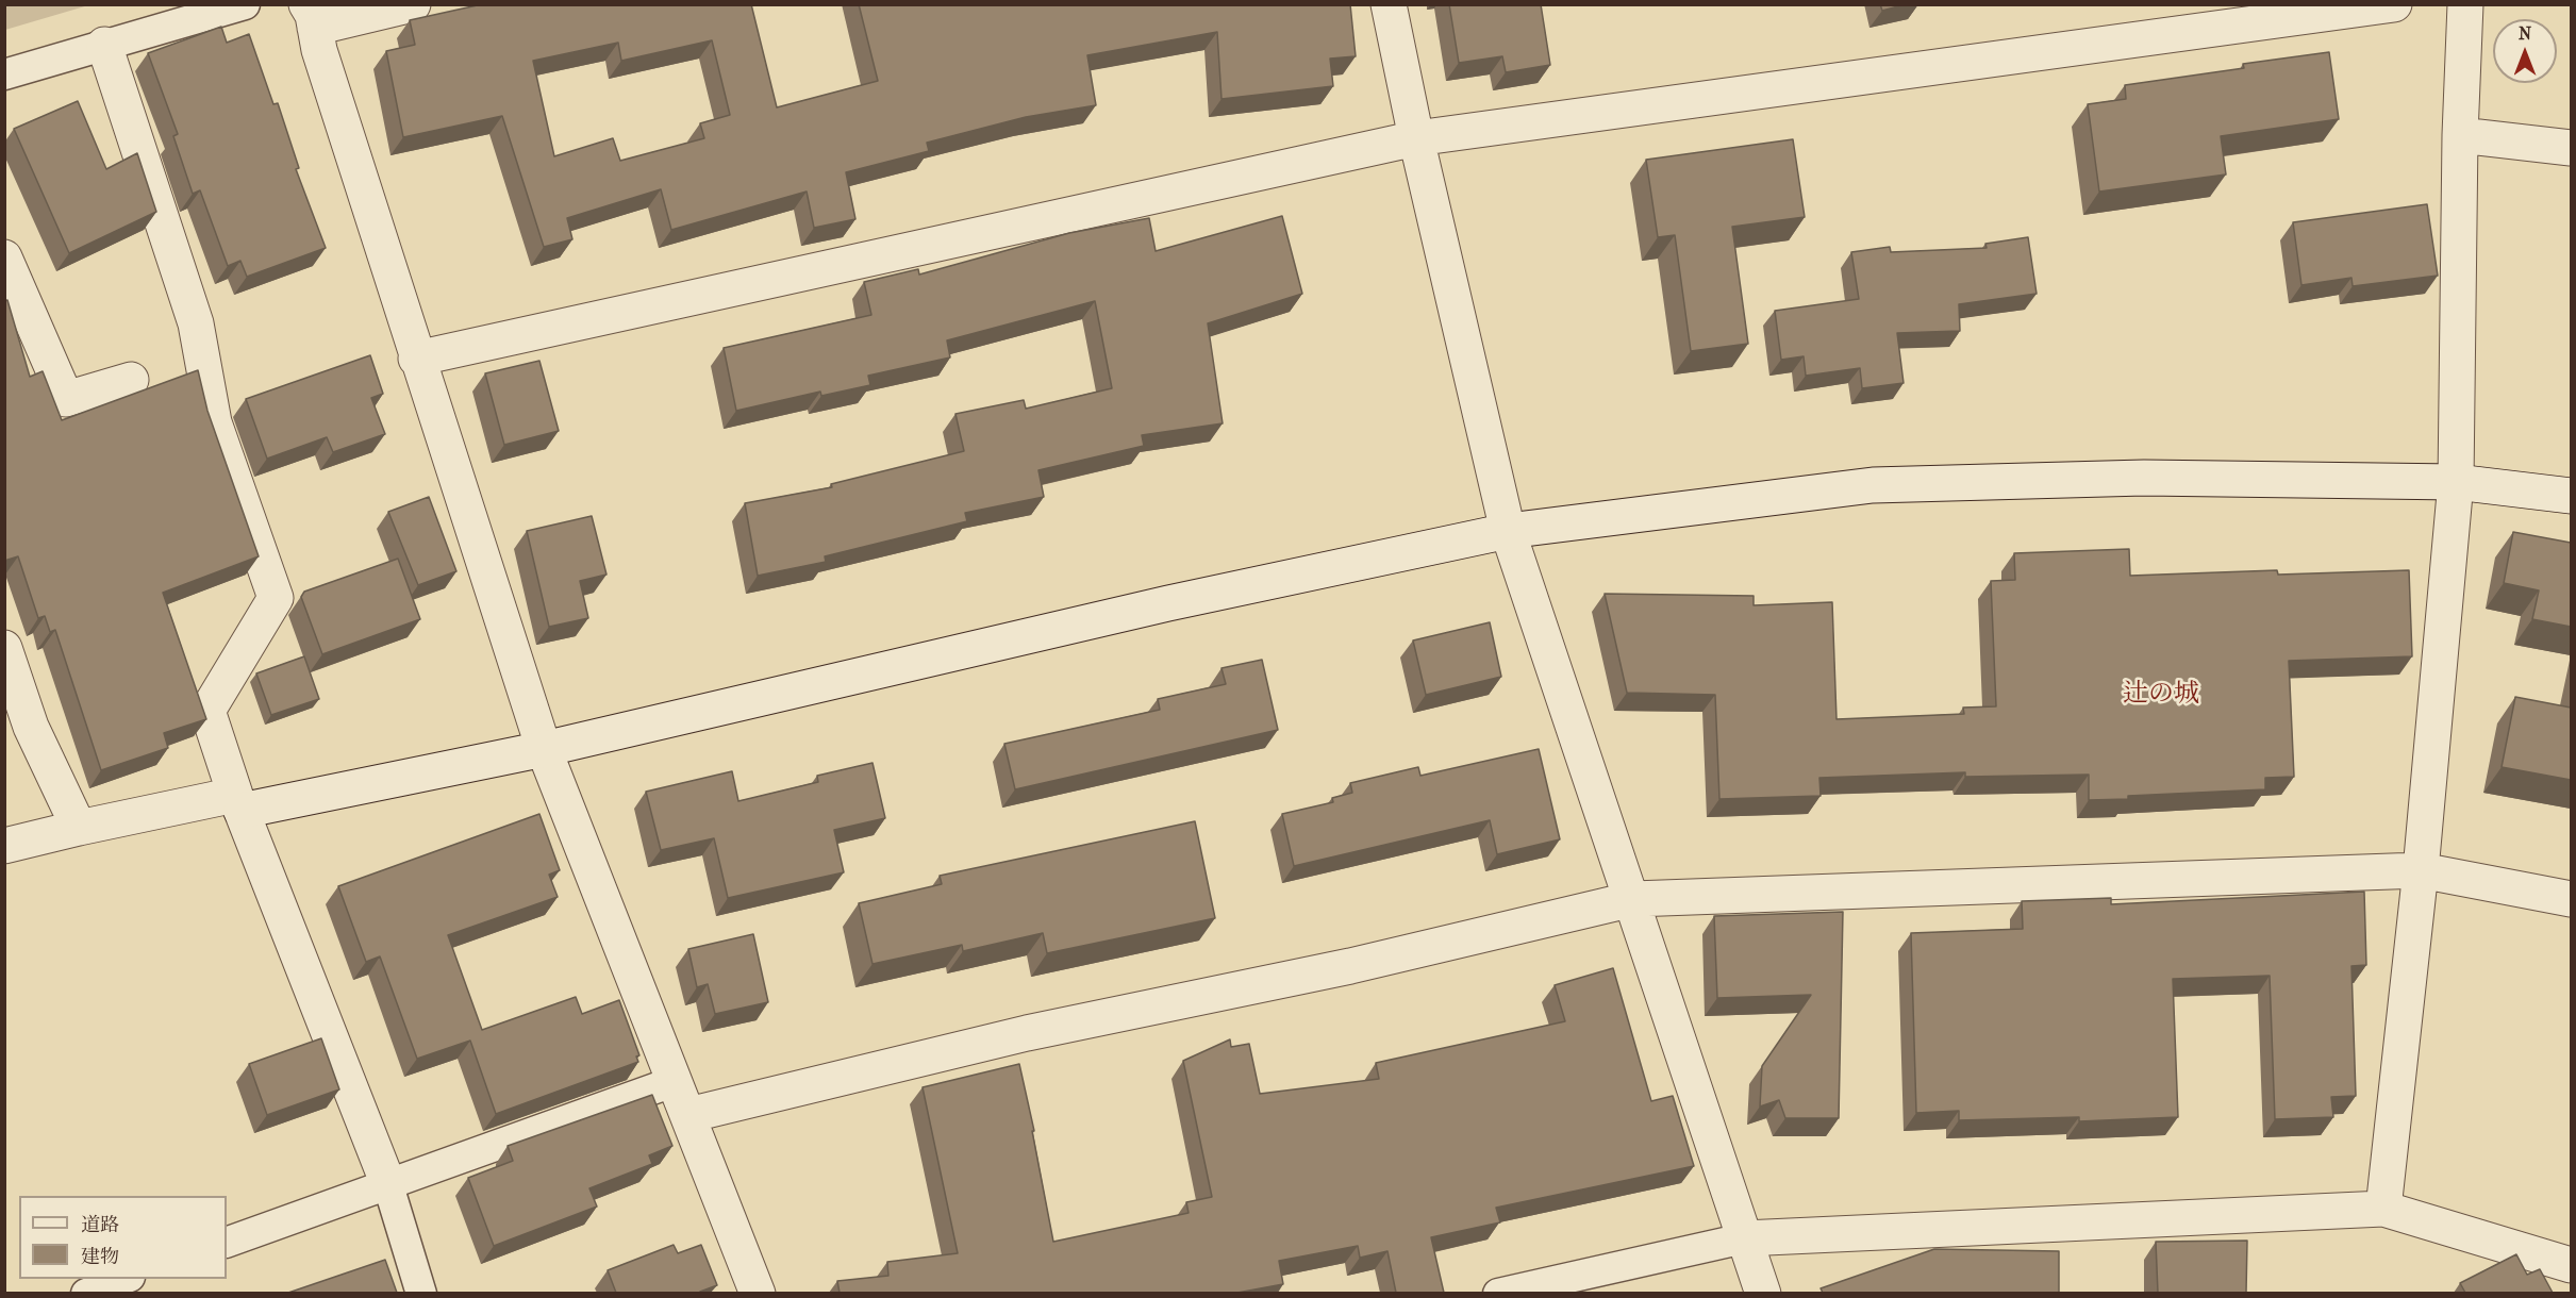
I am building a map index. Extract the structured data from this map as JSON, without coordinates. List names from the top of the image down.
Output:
{
  "districts": ["辻の城"],
  "legend": ["道路", "建物"],
  "north": "top"
}
